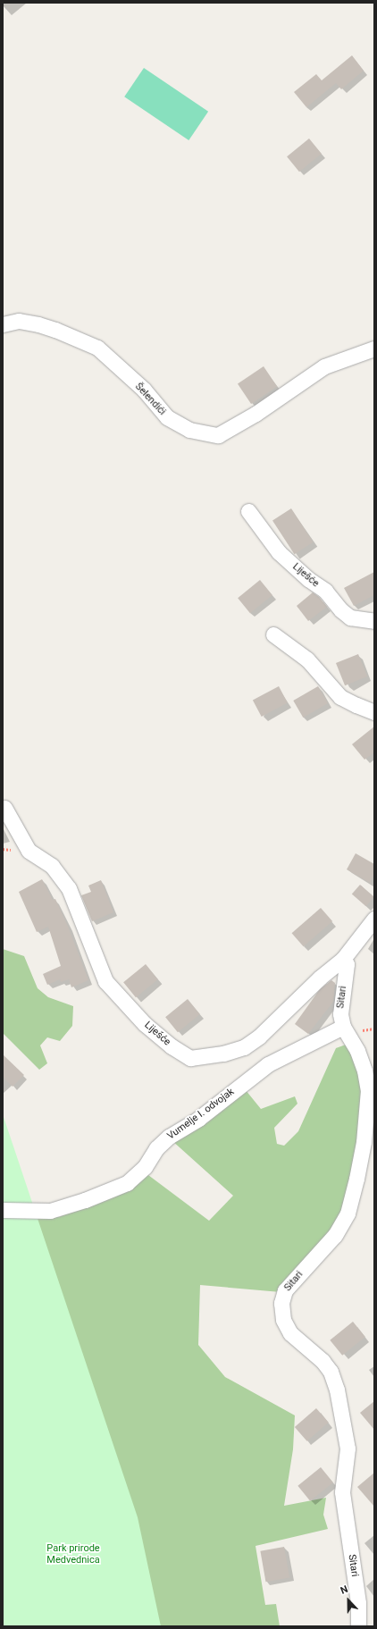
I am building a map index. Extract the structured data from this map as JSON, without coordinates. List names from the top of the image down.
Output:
{
  "streets": {
    "street": [
      "Šelendići",
      "Liješće",
      "Sitari",
      "Vumelje I. odvojak"
    ]
  },
  "crossings": [
    ["Liješće", "Sitari"],
    ["Sitari", "Vumelje I. odvojak"]
  ],
  "parks": ["Park prirode Medvednica"],
  "north": "top"
}
